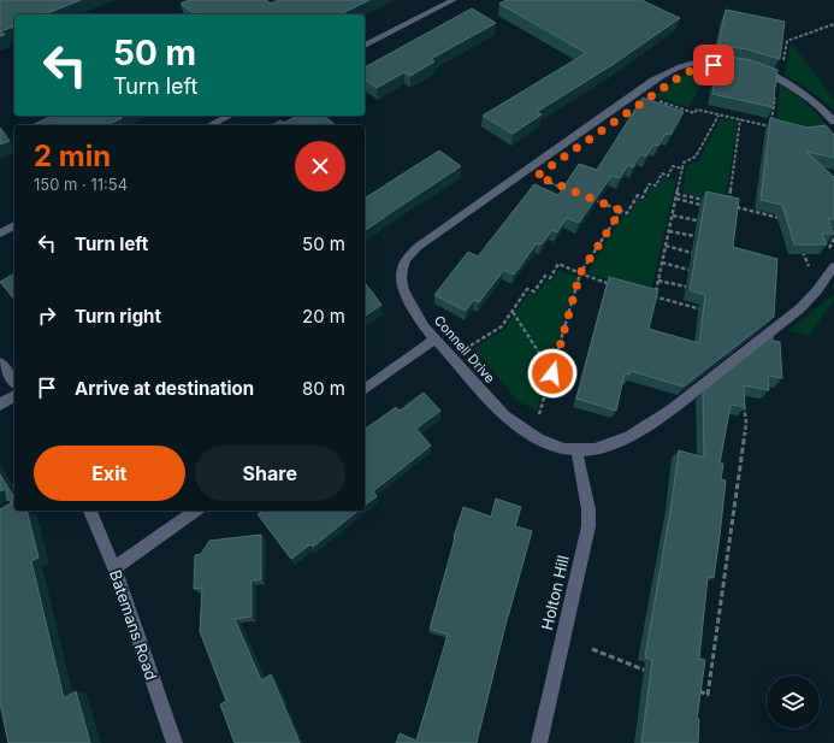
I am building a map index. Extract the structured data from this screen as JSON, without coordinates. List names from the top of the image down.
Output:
{
  "streets": {
    "street": ["Connell Drive", "Holton Hill", "Batemans Road"]
  },
  "crossings": [
    ["Connell Drive", "Holton Hill"]
  ],
  "page": {
    "turn": ["50 m", "Turn left"],
    "heading": ["2 min", "150 m · 11:54"],
    "list": [
      {
        "name": "Turn left",
        "value": "50 m"
      },
      {
        "name": "Turn right",
        "value": "20 m"
      },
      {
        "name": "Arrive at destination",
        "value": "80 m"
      }
    ],
    "buttons": ["Exit", "Share"]
  }
}
